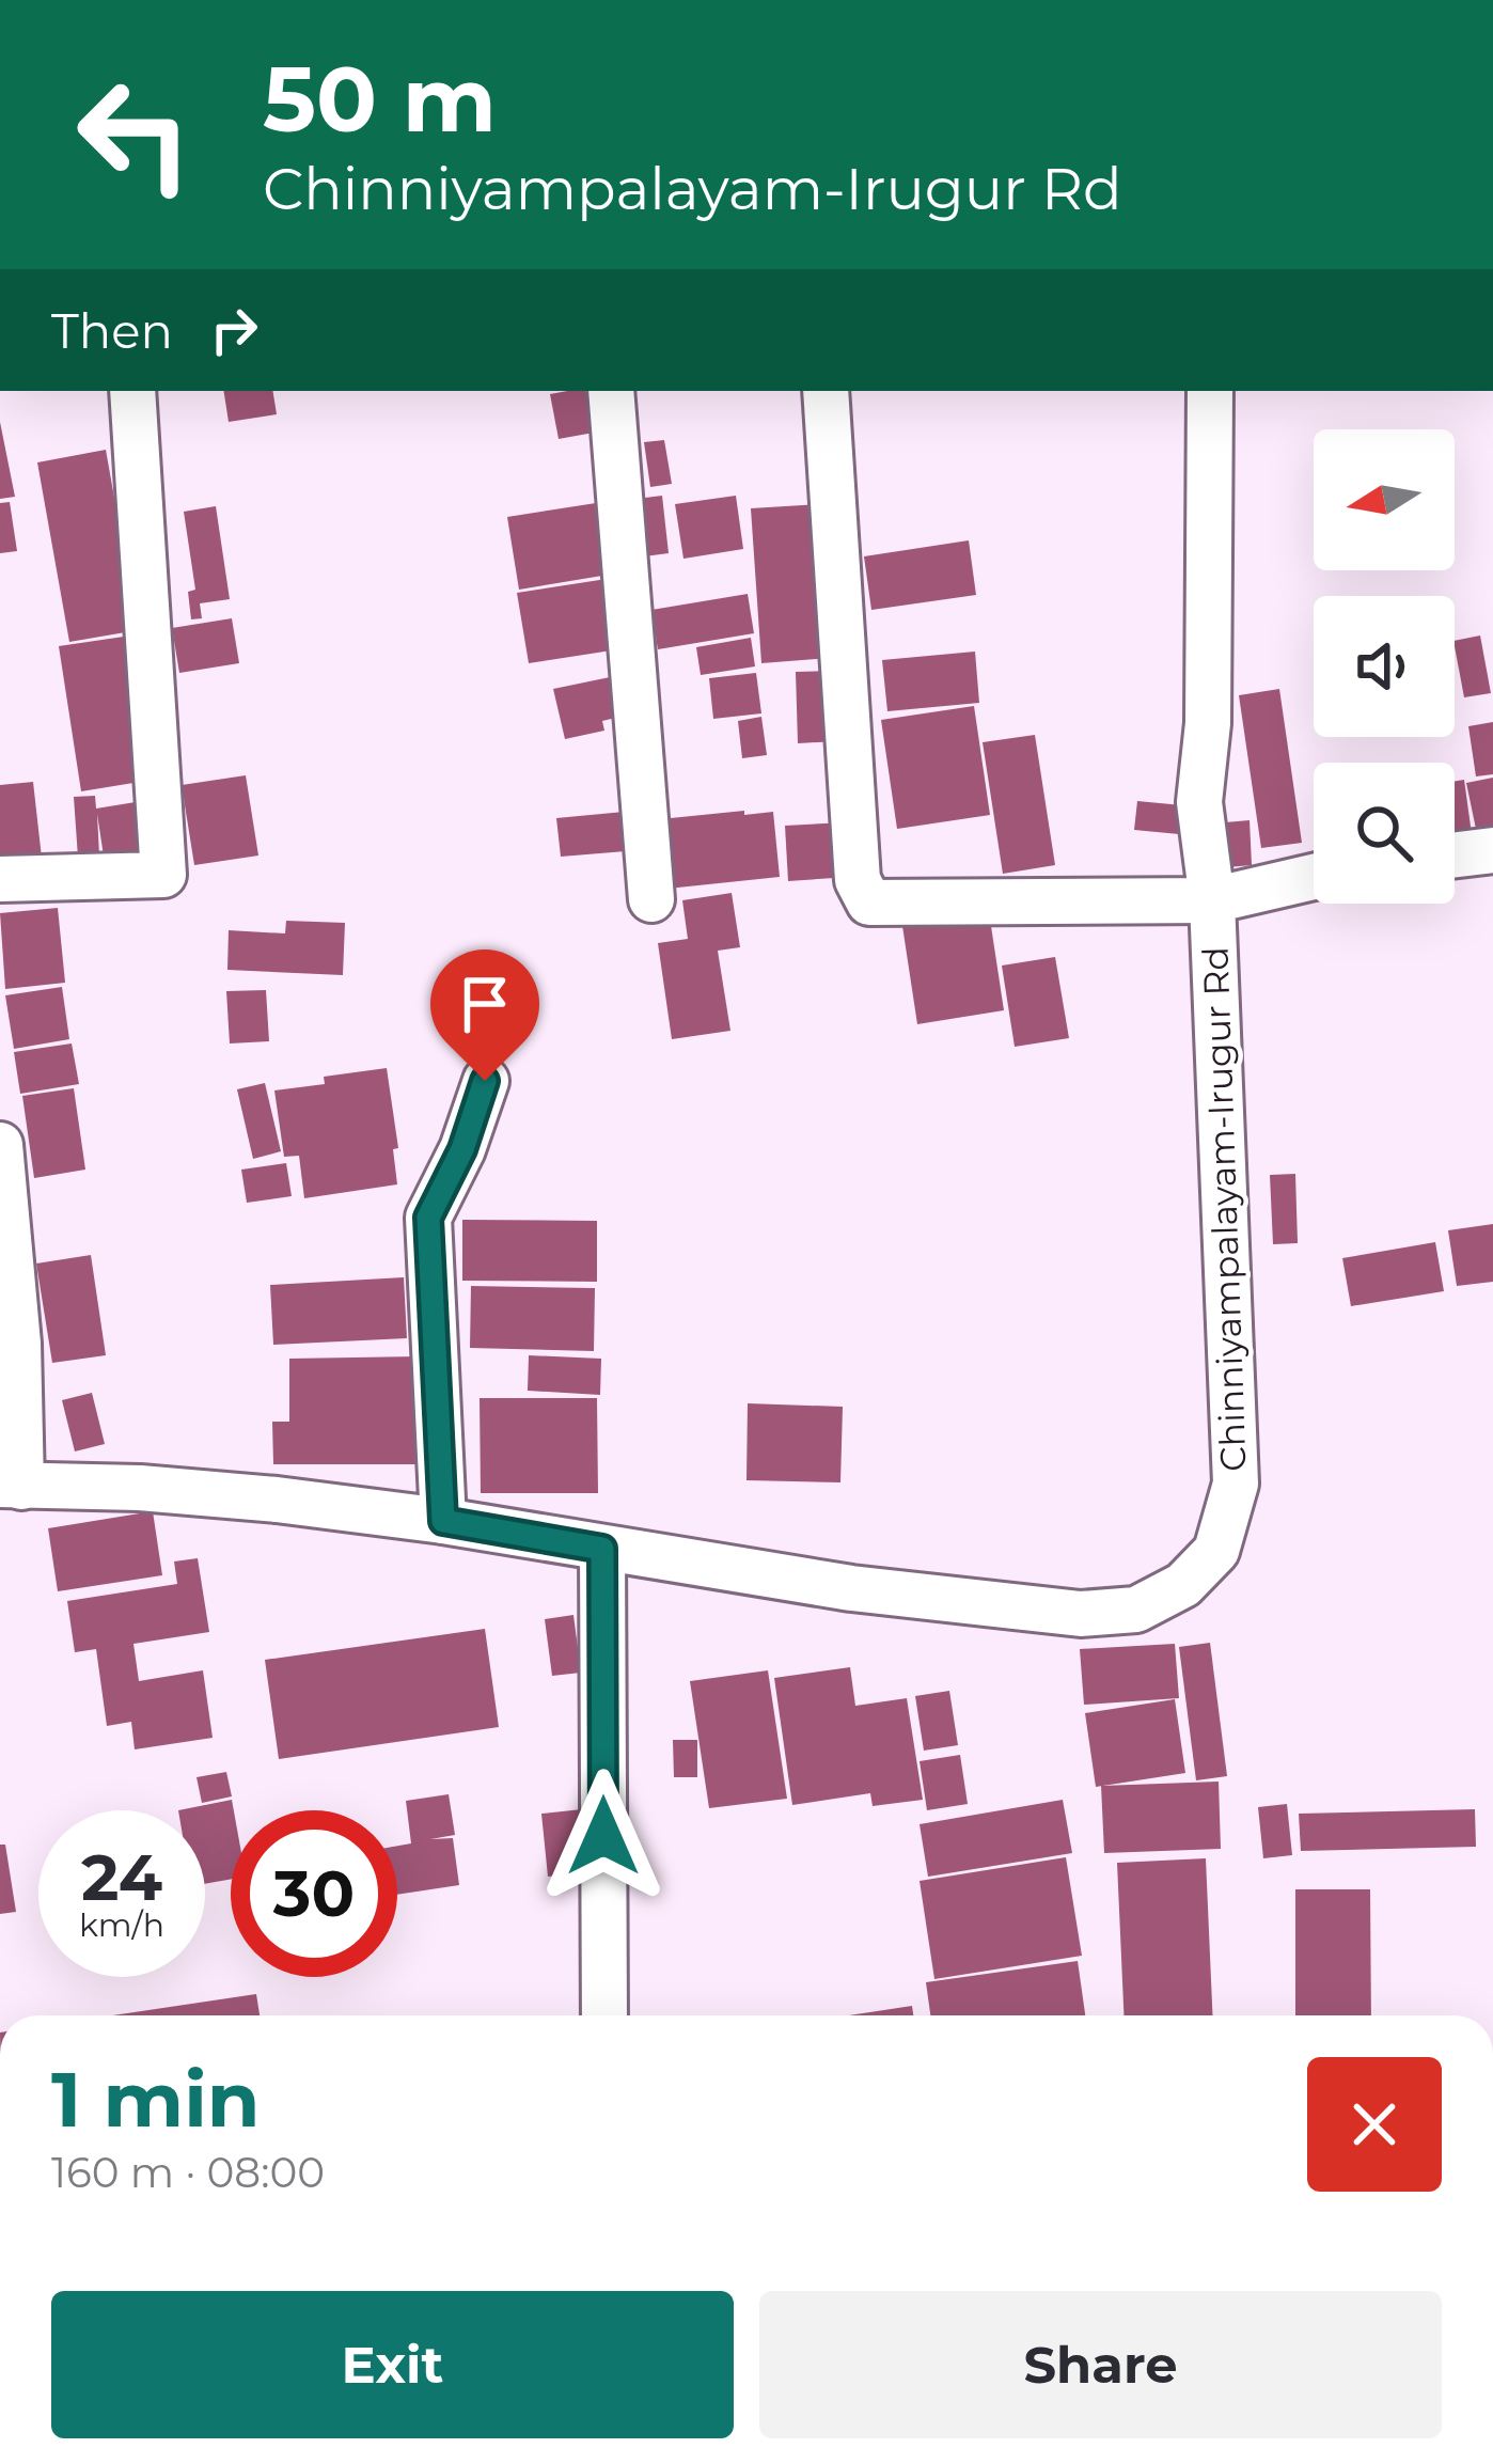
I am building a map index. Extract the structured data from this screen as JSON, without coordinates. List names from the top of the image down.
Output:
{
  "streets": {
    "street": ["Chinniyampalayam-Irugur Rd"]
  },
  "north": "left",
  "page": {
    "turn": ["50 m", "Chinniyampalayam-Irugur Rd"],
    "then": "Then",
    "speed": "24 km/h",
    "limit": "30",
    "heading": ["1 min", "160 m · 08:00"],
    "buttons": ["Exit", "Share"]
  }
}
